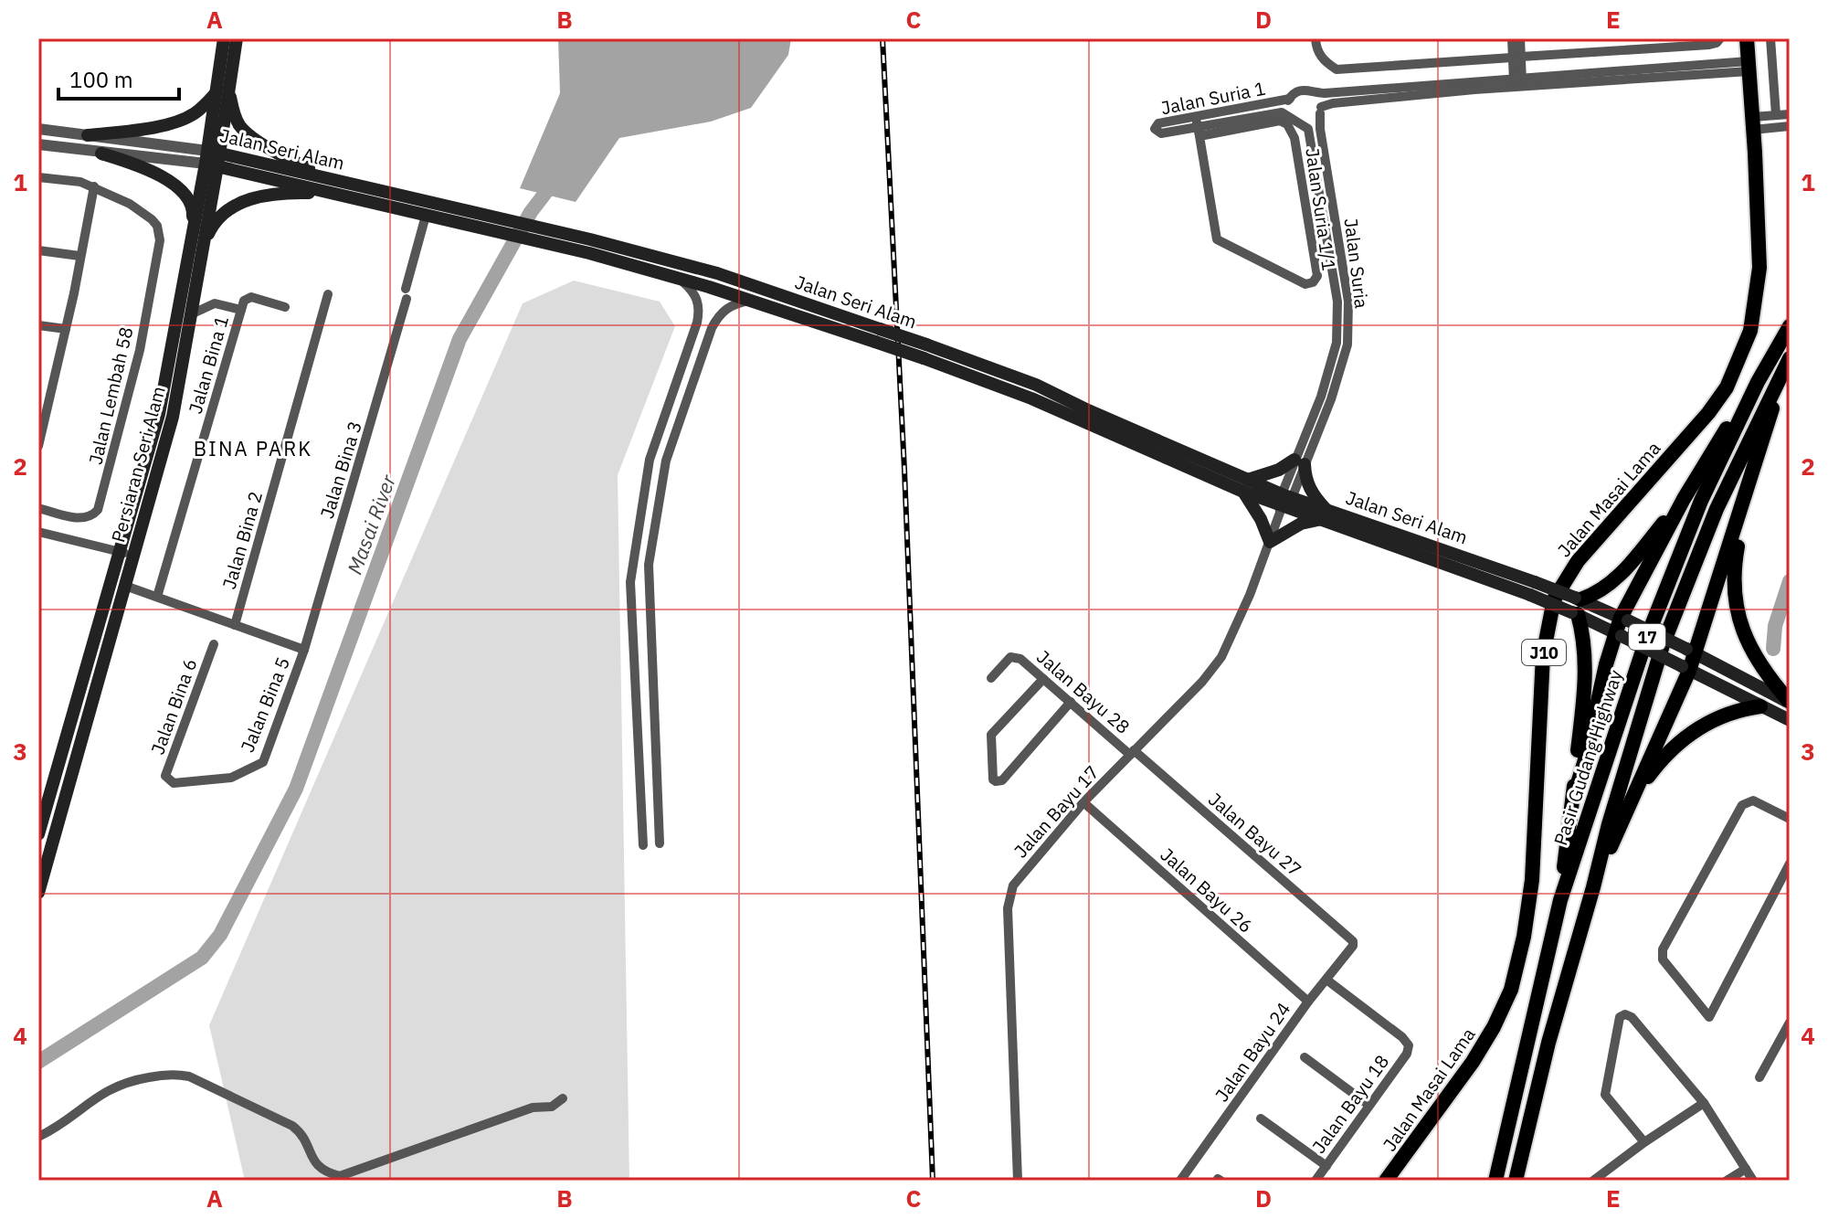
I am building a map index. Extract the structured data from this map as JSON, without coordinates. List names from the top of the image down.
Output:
{
  "streets": {
    "main road": [
      "Jalan Seri Alam",
      "Persiaran Seri Alam",
      "Jalan Masai Lama",
      "17",
      "J10",
      "Pasir Gudang Highway"
    ],
    "street": [
      "Jalan Suria 1",
      "Jalan Suria 1/1",
      "Jalan Suria",
      "Jalan Bina 1",
      "Jalan Lembah 58",
      "Jalan Bina 3",
      "Jalan Bina 2",
      "Jalan Bayu 28",
      "Jalan Bina 5",
      "Jalan Bina 6",
      "Jalan Bayu 17",
      "Jalan Bayu 27",
      "Jalan Bayu 26",
      "Jalan Bayu 24",
      "Jalan Bayu 18"
    ]
  },
  "crossings": [
    ["Jalan Suria 1", "Jalan Suria 1/1"],
    ["Jalan Suria 1", "Jalan Suria"],
    ["Jalan Seri Alam", "Jalan Suria"],
    ["Jalan Seri Alam", "Persiaran Seri Alam"],
    ["Jalan Seri Alam", "Jalan Bina 3"],
    ["Jalan Seri Alam", "Jalan Bayu 17"],
    ["Jalan Suria", "Jalan Bayu 17"],
    ["Jalan Bina 3", "Jalan Bina 5"],
    ["Jalan Bayu 28", "Jalan Bayu 17"],
    ["Jalan Bayu 28", "Jalan Bayu 27"],
    ["Jalan Bina 5", "Jalan Bina 6"],
    ["Jalan Bayu 17", "Jalan Bayu 27"],
    ["Jalan Bayu 17", "Jalan Bayu 26"],
    ["Jalan Bayu 27", "Jalan Bayu 24"],
    ["Jalan Bayu 26", "Jalan Bayu 24"],
    ["Jalan Bayu 24", "Jalan Bayu 18"]
  ],
  "districts": ["BINA PARK"],
  "water": ["Masai River"],
  "scale_bar": "100 m",
  "grid": {
    "columns": [
      "A",
      "B",
      "C",
      "D",
      "E"
    ],
    "rows": [
      "1",
      "2",
      "3",
      "4"
    ]
  }
}
